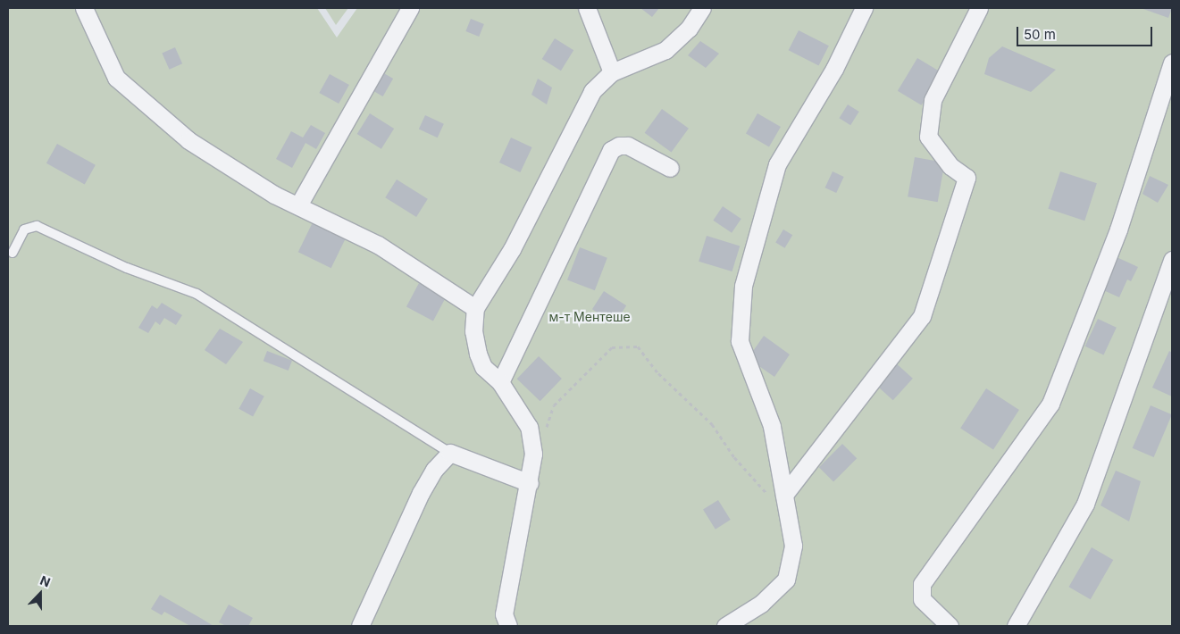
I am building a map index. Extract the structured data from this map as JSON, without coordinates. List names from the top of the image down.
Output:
{
  "parks": ["м-т Ментeше"],
  "scale_bar": "50 m",
  "north": "top"
}
